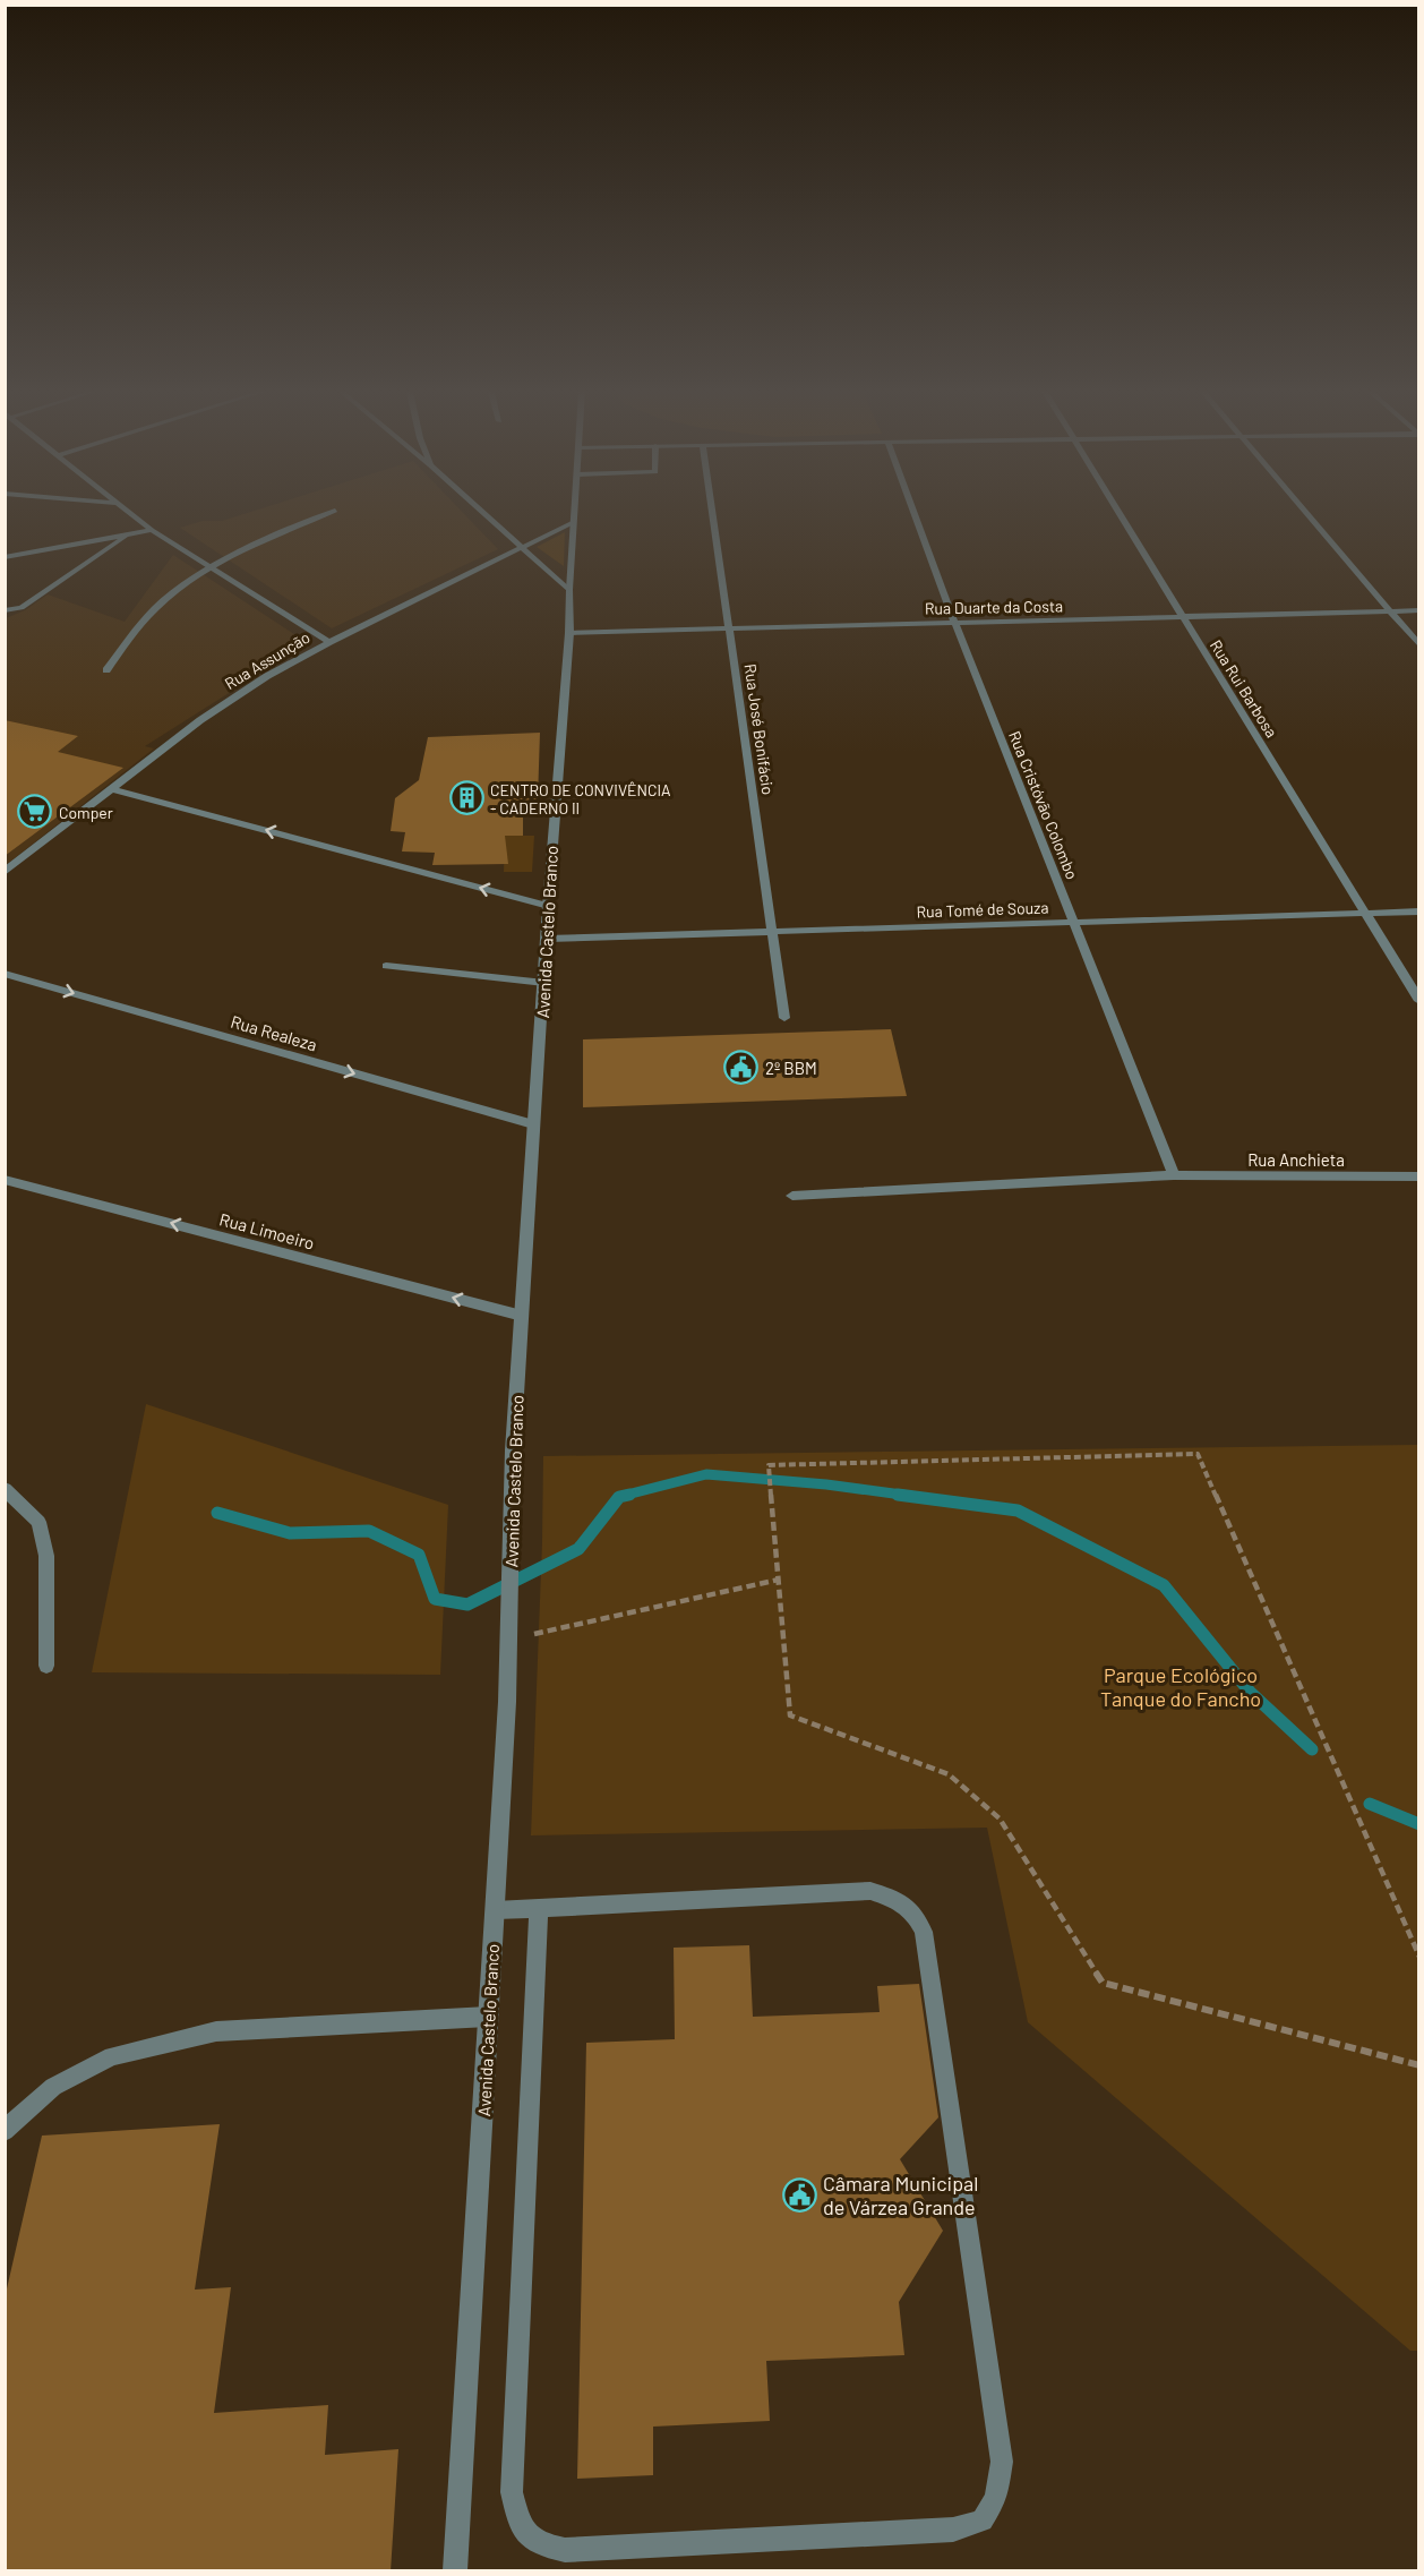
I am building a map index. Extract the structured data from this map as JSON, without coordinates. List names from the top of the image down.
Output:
{
  "streets": {
    "street": [
      "Rua Duarte da Costa",
      "Rua Assunção",
      "Rua Rui Barbosa",
      "Rua José Bonifácio",
      "Rua Cristóvão Colombo",
      "Rua Tomé de Souza",
      "Avenida Castelo Branco",
      "Rua Realeza",
      "Rua Anchieta",
      "Rua Limoeiro"
    ]
  },
  "crossings": [
    ["Rua Duarte da Costa", "Rua Rui Barbosa"],
    ["Rua Duarte da Costa", "Rua José Bonifácio"],
    ["Rua Duarte da Costa", "Rua Cristóvão Colombo"],
    ["Rua Duarte da Costa", "Avenida Castelo Branco"],
    ["Rua Assunção", "Avenida Castelo Branco"],
    ["Rua Rui Barbosa", "Rua Tomé de Souza"],
    ["Rua José Bonifácio", "Rua Tomé de Souza"],
    ["Rua Cristóvão Colombo", "Rua Tomé de Souza"],
    ["Rua Cristóvão Colombo", "Rua Anchieta"],
    ["Rua Tomé de Souza", "Avenida Castelo Branco"],
    ["Avenida Castelo Branco", "Rua Realeza"],
    ["Avenida Castelo Branco", "Rua Limoeiro"]
  ],
  "one_way": ["Rua Realeza", "Rua Limoeiro"],
  "parks": ["Parque Ecológico Tanque do Fancho"],
  "places": {
    "building": ["CENTRO DE CONVIVÊNCIA - CADERNO II"],
    "supermarket": ["Comper"],
    "public building": ["2º BBM", "Câmara Municipal de Várzea Grande"]
  }
}
